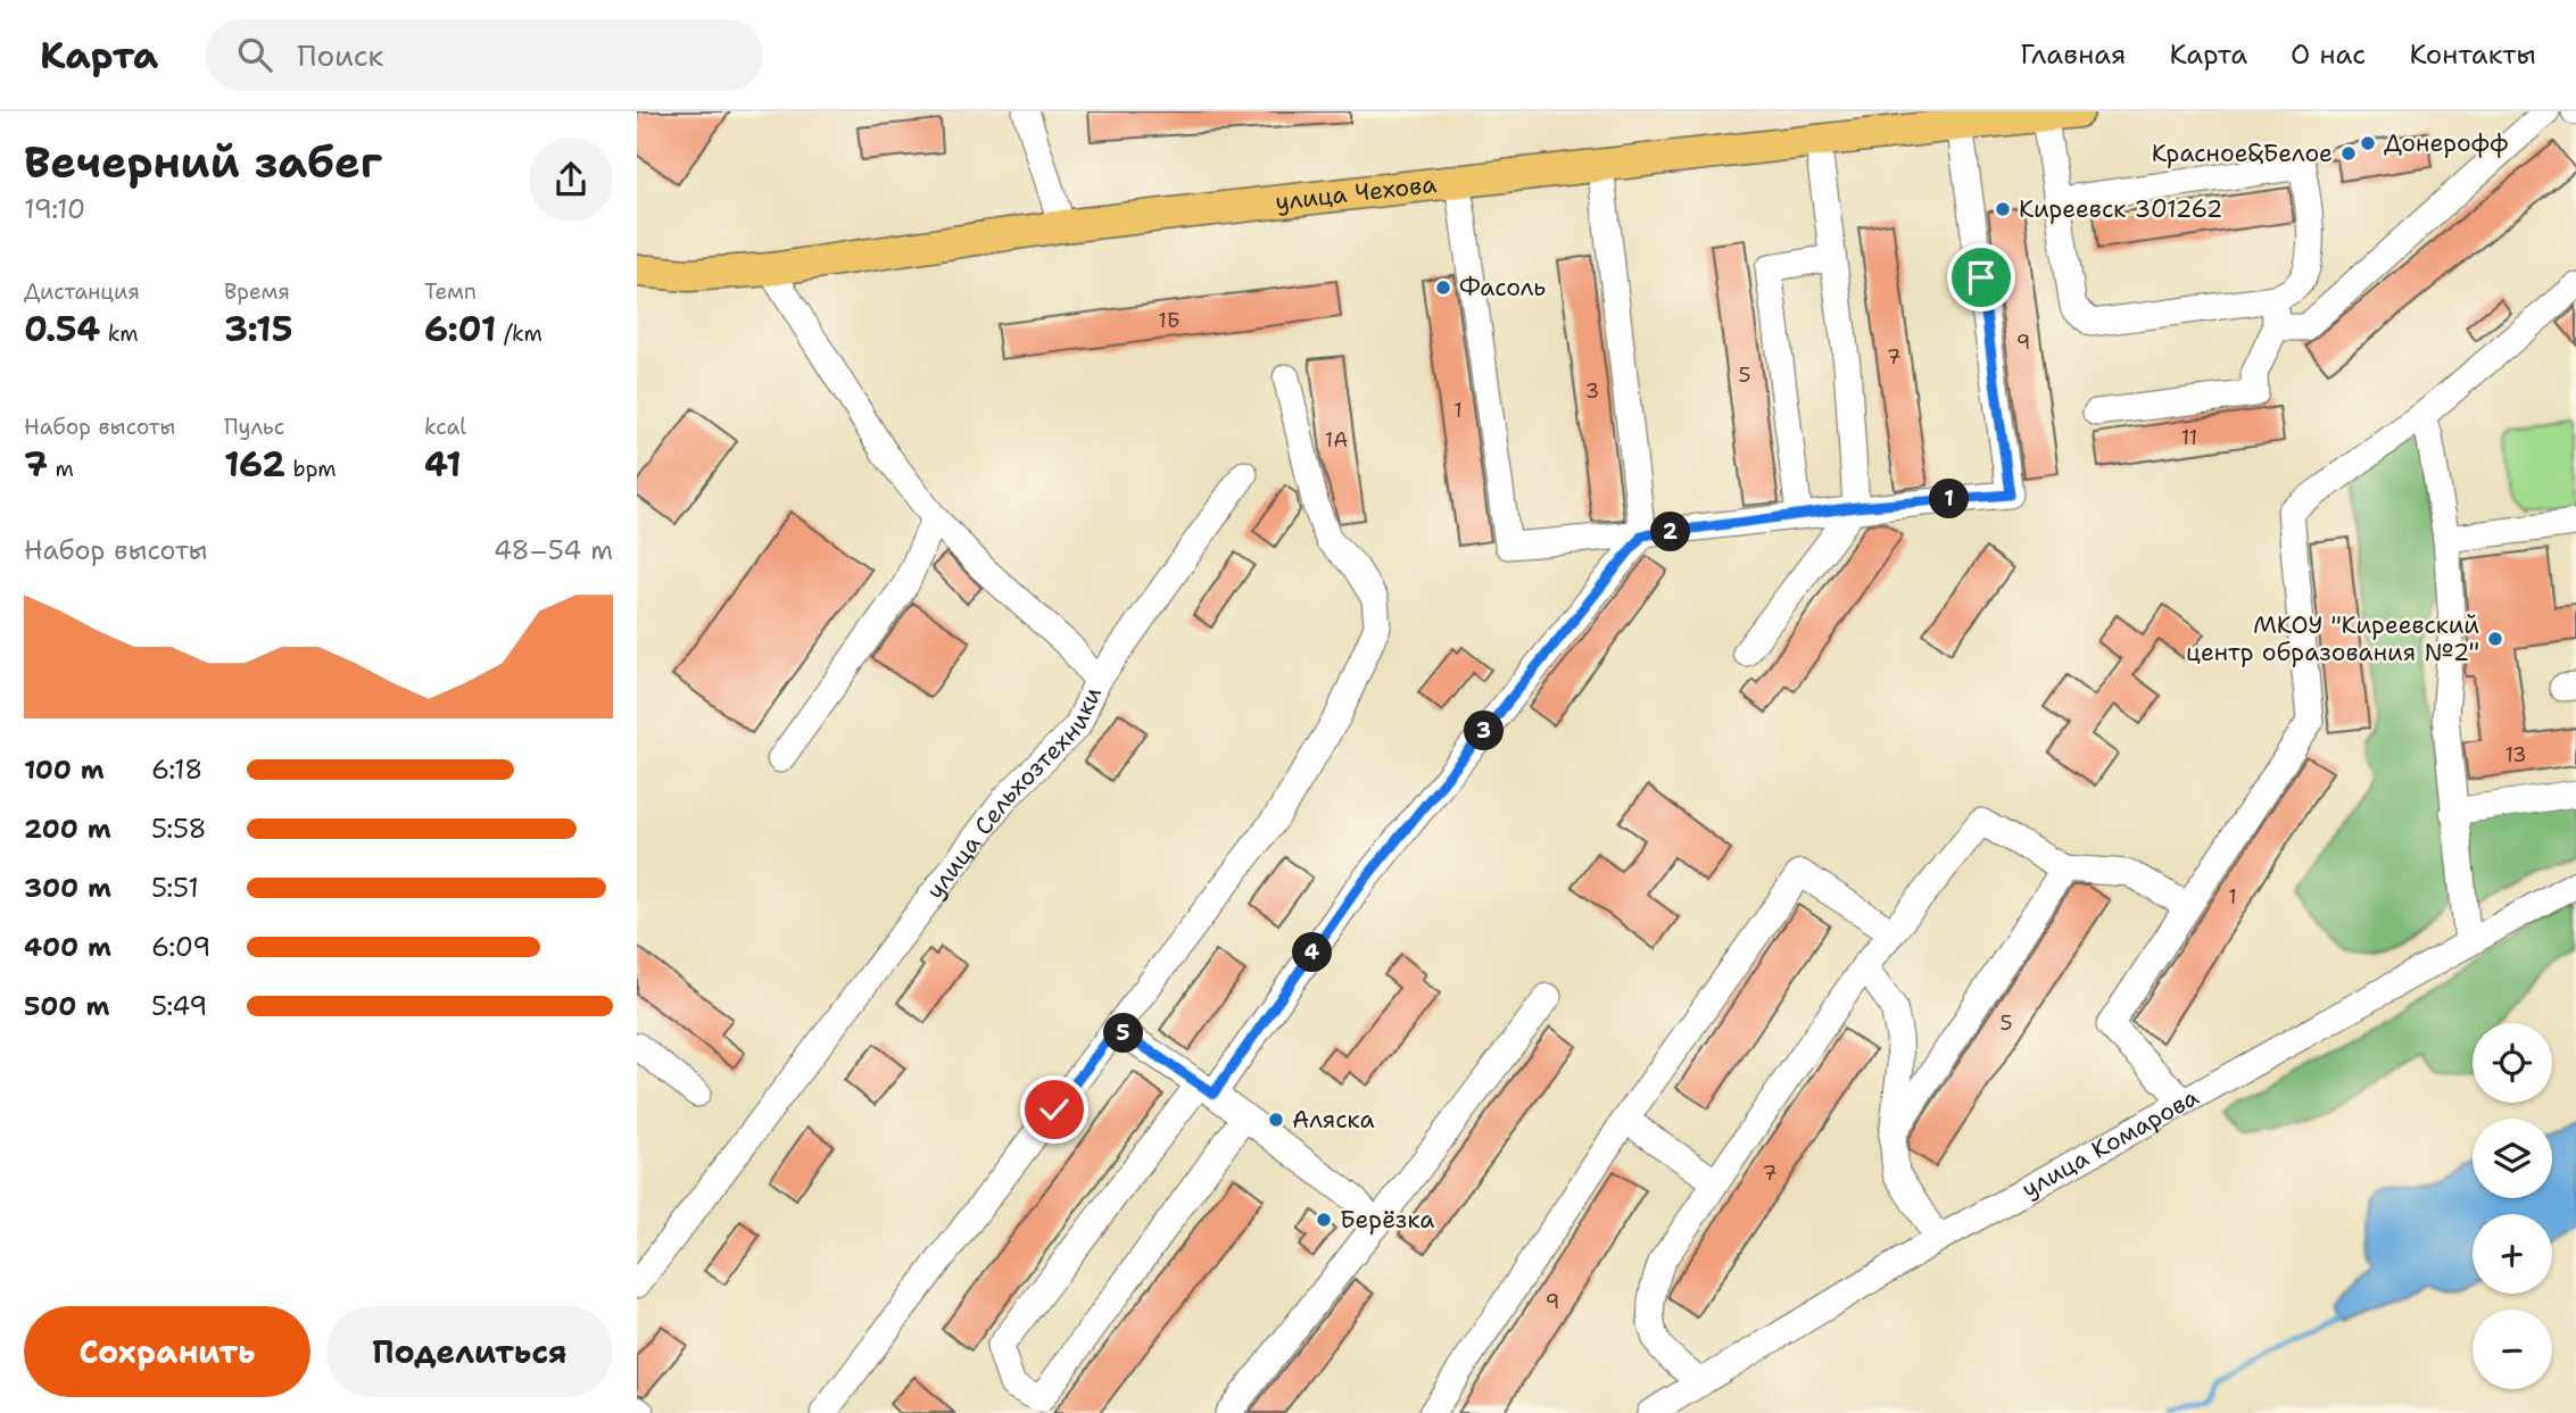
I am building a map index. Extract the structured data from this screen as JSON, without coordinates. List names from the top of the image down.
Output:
{
  "streets": {
    "main road": ["улица Чехова"],
    "street": ["улица Сельхозтехники", "улица Комарова"]
  },
  "crossings": [
    ["улица Чехова", "улица Сельхозтехники"]
  ],
  "places": [
    "Донерофф",
    "Красное&Белое",
    "Киреевск 301262",
    "Фасоль",
    "МКОУ \"Киреевский центр образования №2\"",
    "Аляска",
    "Берёзка"
  ],
  "house_numbers": [
    "1Б",
    "9",
    "7",
    "5",
    "3",
    "1",
    "11",
    "1А",
    "13",
    "1",
    "5",
    "7",
    "9"
  ],
  "page": {
    "header": "Карта",
    "search": "Поиск",
    "nav": [
      "Главная",
      "Карта",
      "О нас",
      "Контакты"
    ],
    "heading": ["Вечерний забег", "19:10"],
    "stats": [
      ["Дистанция", "0.54 km"],
      ["Время", "3:15"],
      ["Темп", "6:01 /km"],
      ["Набор высоты", "7 m"],
      ["Пульс", "162 bpm"],
      ["kcal", "41"]
    ],
    "pins": [
      "1",
      "2",
      "3",
      "4",
      "5"
    ],
    "chart": ["Набор высоты", "48–54 m"],
    "list": [
      {
        "name": "100 m",
        "note": "6:18"
      },
      {
        "name": "200 m",
        "note": "5:58"
      },
      {
        "name": "300 m",
        "note": "5:51"
      },
      {
        "name": "400 m",
        "note": "6:09"
      },
      {
        "name": "500 m",
        "note": "5:49"
      }
    ],
    "map_buttons": ["+", "−"],
    "buttons": ["Сохранить", "Поделиться"]
  }
}
